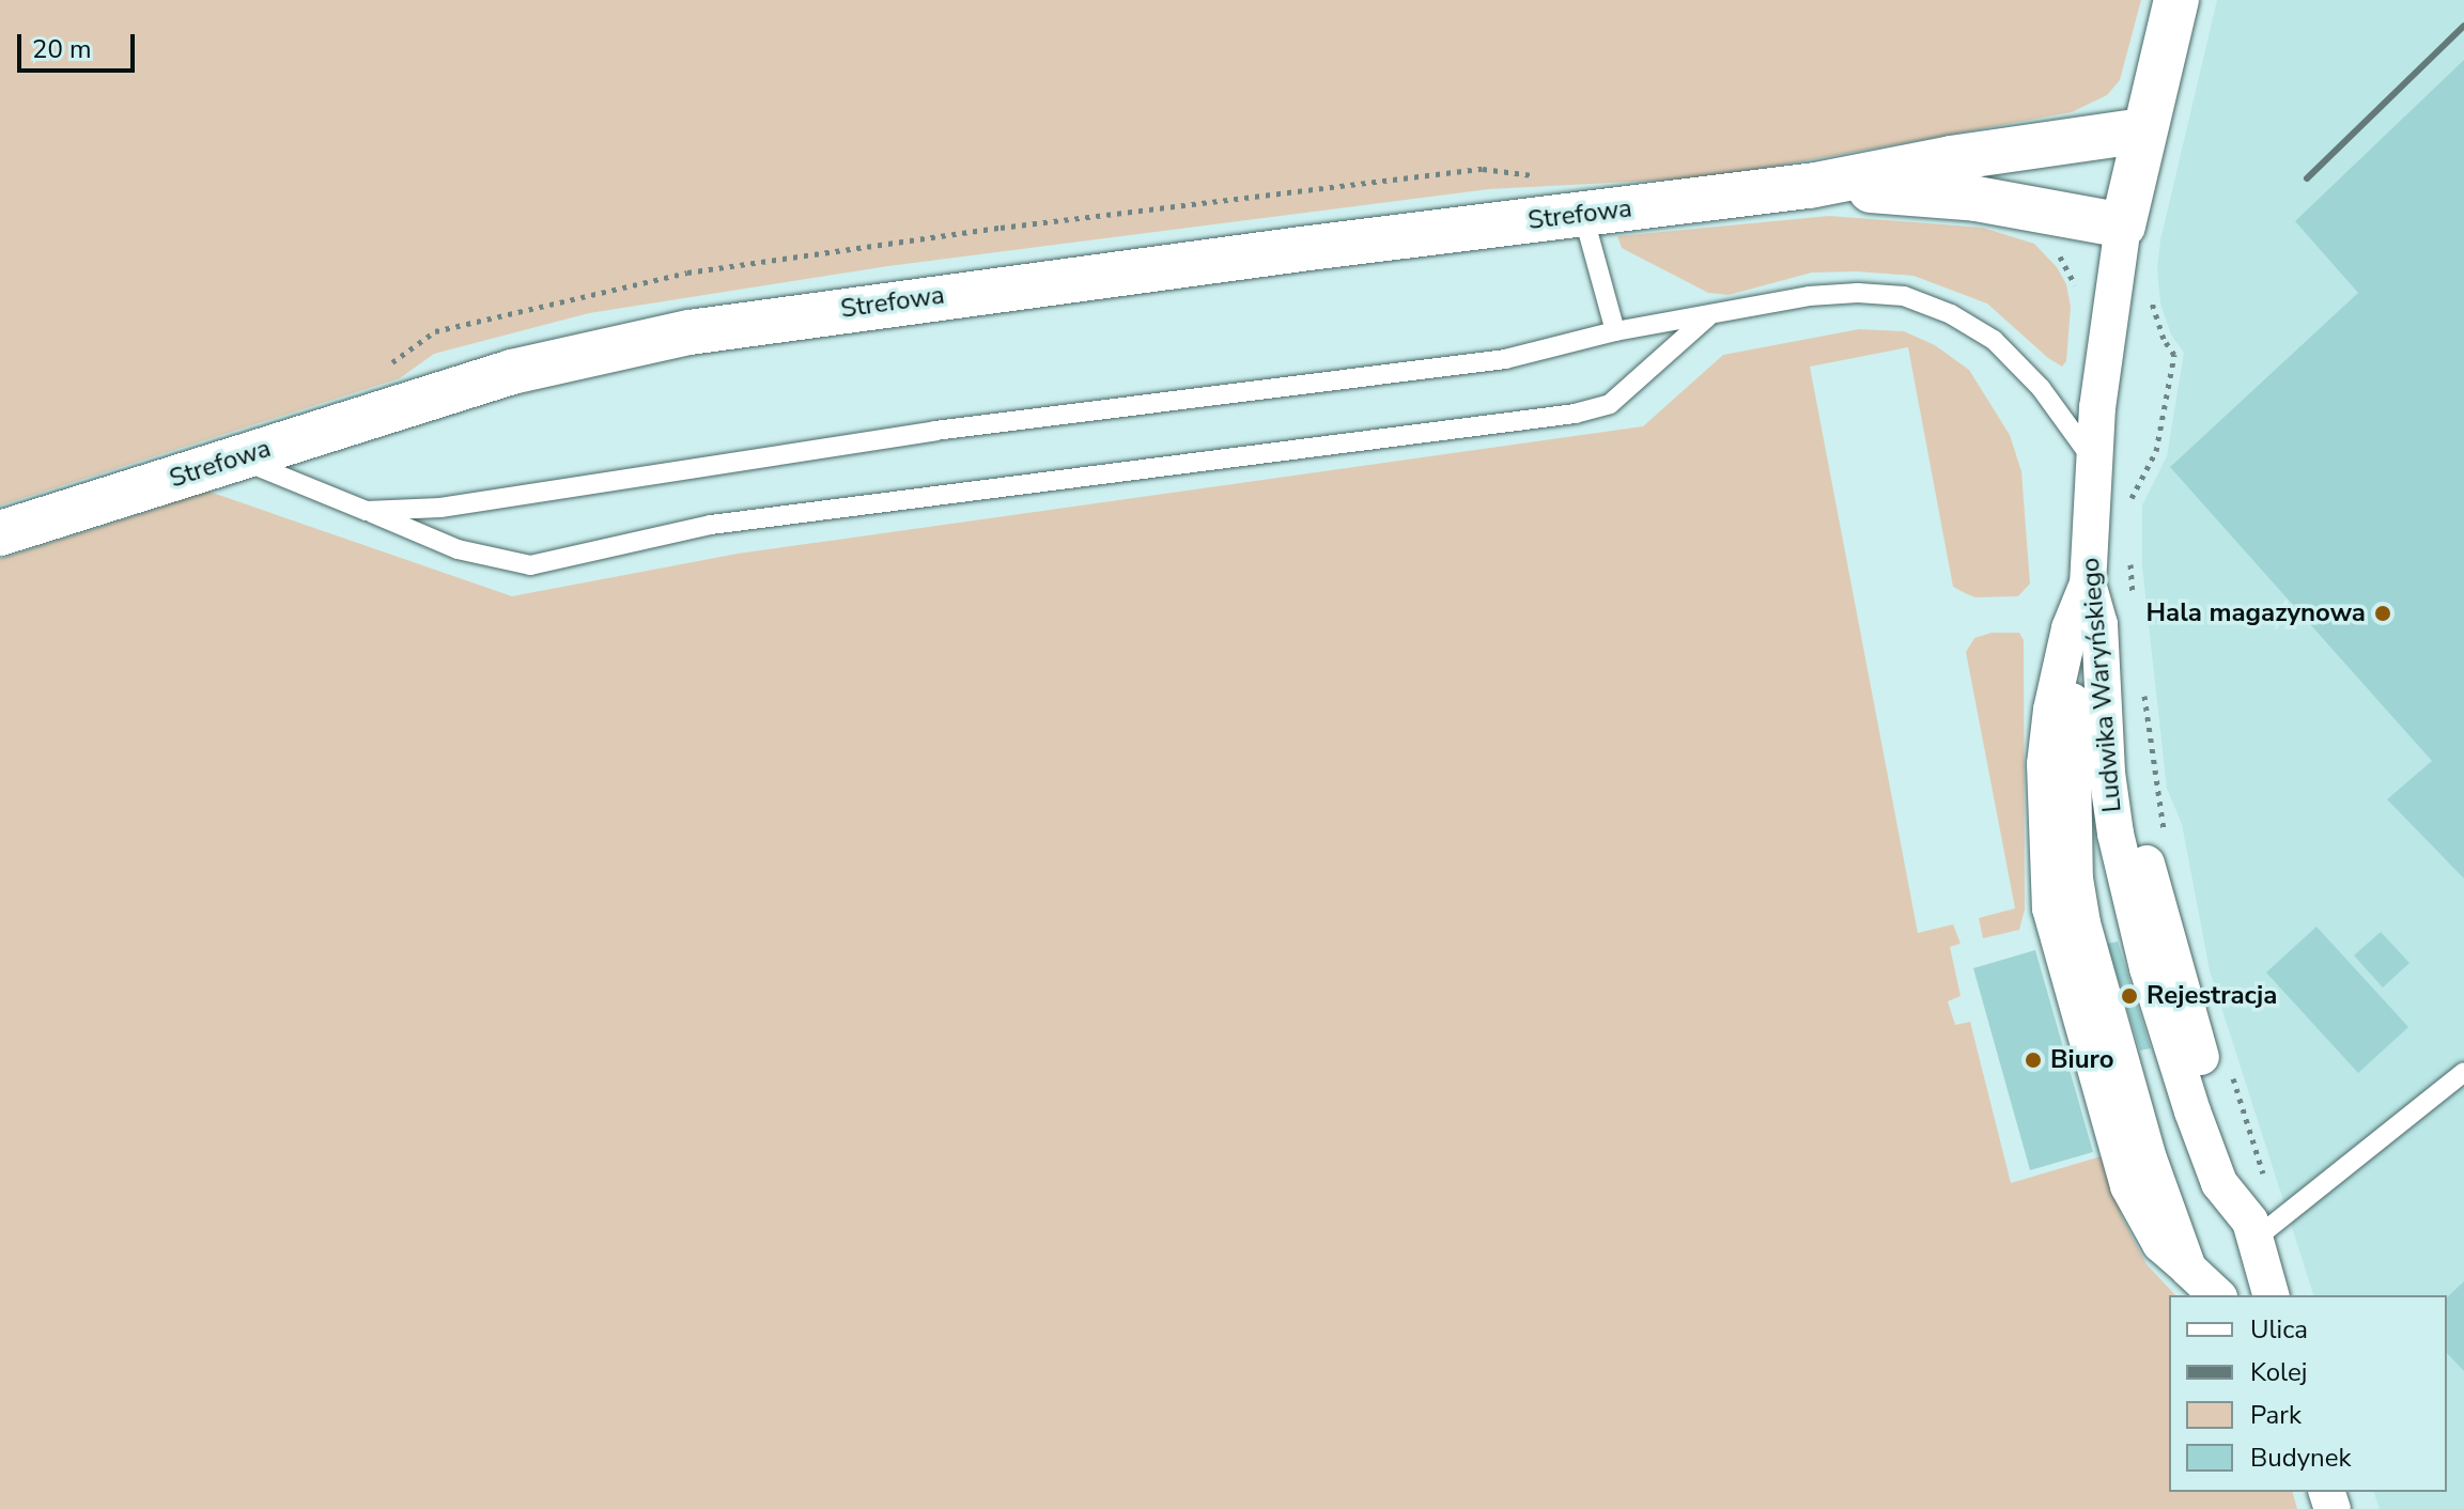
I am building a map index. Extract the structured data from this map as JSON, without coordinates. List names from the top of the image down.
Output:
{
  "streets": {
    "street": ["Strefowa", "Ludwika Waryńskiego"]
  },
  "crossings": [
    ["Strefowa", "Ludwika Waryńskiego"]
  ],
  "places": ["Hala magazynowa", "Rejestracja", "Biuro"],
  "legend": [
    "Ulica",
    "Kolej",
    "Park",
    "Budynek"
  ],
  "scale_bar": "20 m"
}
